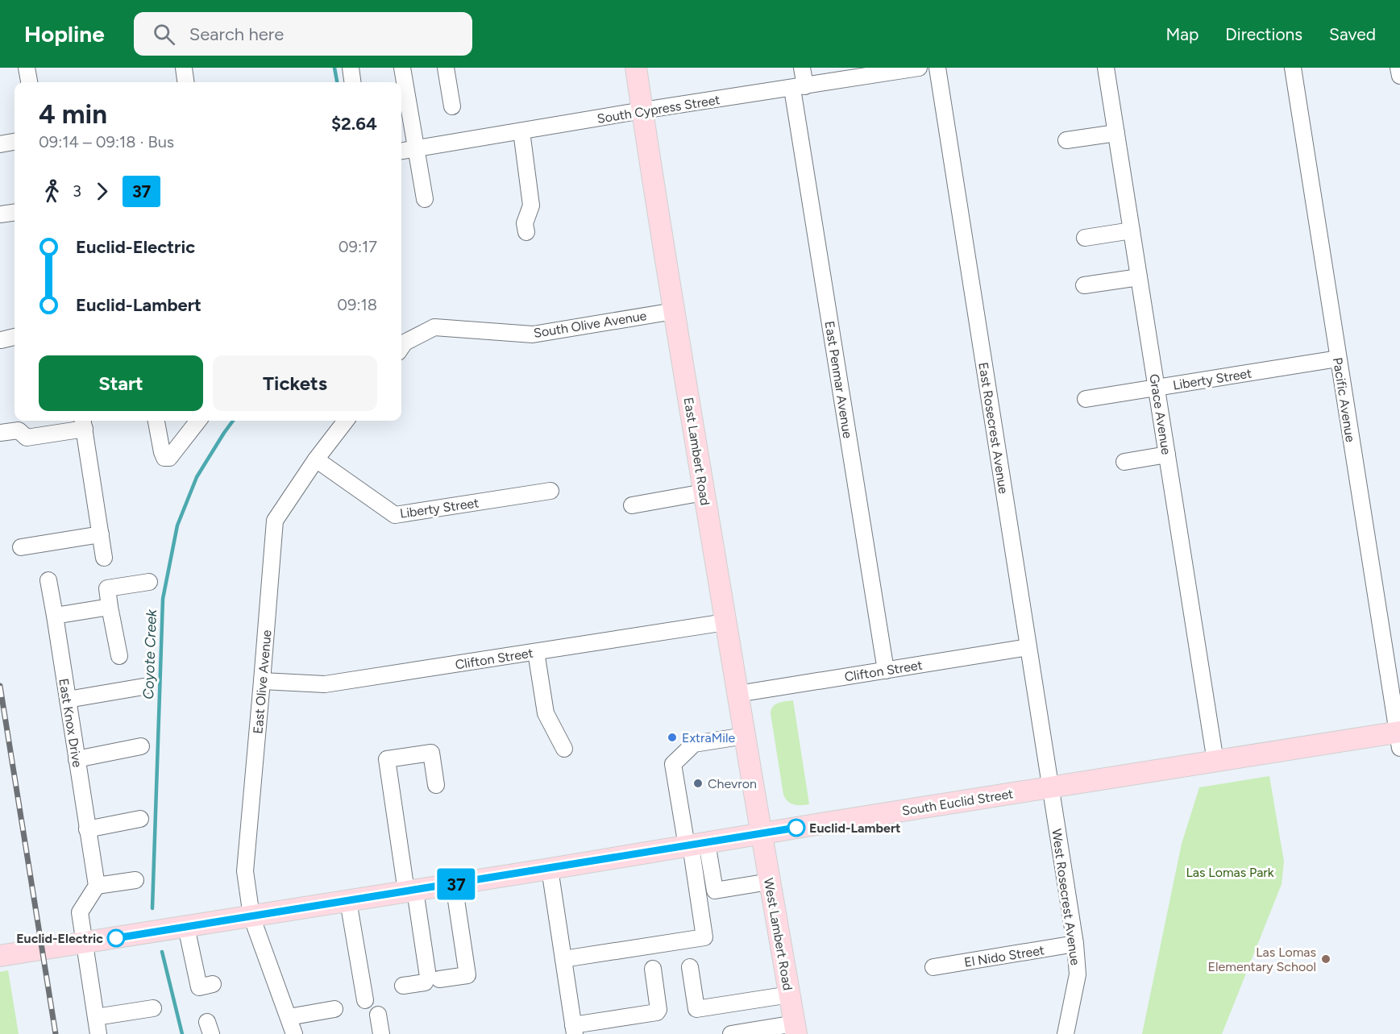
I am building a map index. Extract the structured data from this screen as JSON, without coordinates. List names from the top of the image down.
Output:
{
  "streets": {
    "main road": ["East Lambert Road", "South Euclid Street", "West Lambert Road"],
    "street": [
      "South Cypress Street",
      "South Olive Avenue",
      "Liberty Street",
      "East Penmar Avenue",
      "Pacific Avenue",
      "Grace Avenue",
      "East Rosecrest Avenue",
      "Clifton Street",
      "East Olive Avenue",
      "East Knox Drive",
      "West Rosecrest Avenue",
      "El Nido Street"
    ]
  },
  "crossings": [
    ["South Cypress Street", "East Penmar Avenue"],
    ["South Cypress Street", "East Lambert Road"],
    ["South Olive Avenue", "East Lambert Road"],
    ["Liberty Street", "Pacific Avenue"],
    ["Liberty Street", "Grace Avenue"],
    ["Liberty Street", "East Olive Avenue"],
    ["East Penmar Avenue", "Clifton Street"],
    ["Pacific Avenue", "South Euclid Street"],
    ["Grace Avenue", "South Euclid Street"],
    ["East Rosecrest Avenue", "Clifton Street"],
    ["East Rosecrest Avenue", "South Euclid Street"],
    ["East Rosecrest Avenue", "West Rosecrest Avenue"],
    ["East Lambert Road", "Clifton Street"],
    ["East Lambert Road", "South Euclid Street"],
    ["East Lambert Road", "West Lambert Road"],
    ["Clifton Street", "East Olive Avenue"],
    ["East Olive Avenue", "South Euclid Street"],
    ["South Euclid Street", "West Rosecrest Avenue"],
    ["South Euclid Street", "West Lambert Road"],
    ["West Rosecrest Avenue", "El Nido Street"]
  ],
  "water": ["Coyote Creek"],
  "parks": ["Las Lomas Park"],
  "places": [
    "ExtraMile",
    "Chevron",
    "Euclid-Lambert",
    "Euclid-Electric",
    "Las Lomas Elementary School"
  ],
  "lines": ["bus line 37"],
  "page": {
    "header": "Hopline",
    "search": "Search here",
    "nav": ["Map", "Directions", "Saved"],
    "on_map": "37",
    "heading": ["4 min", "09:14 – 09:18 · Bus", "$2.64"],
    "legs": ["3", "37"],
    "list": [
      {
        "name": "Euclid-Electric",
        "value": "09:17"
      },
      {
        "name": "Euclid-Lambert",
        "value": "09:18"
      }
    ],
    "buttons": ["Start", "Tickets"]
  }
}
